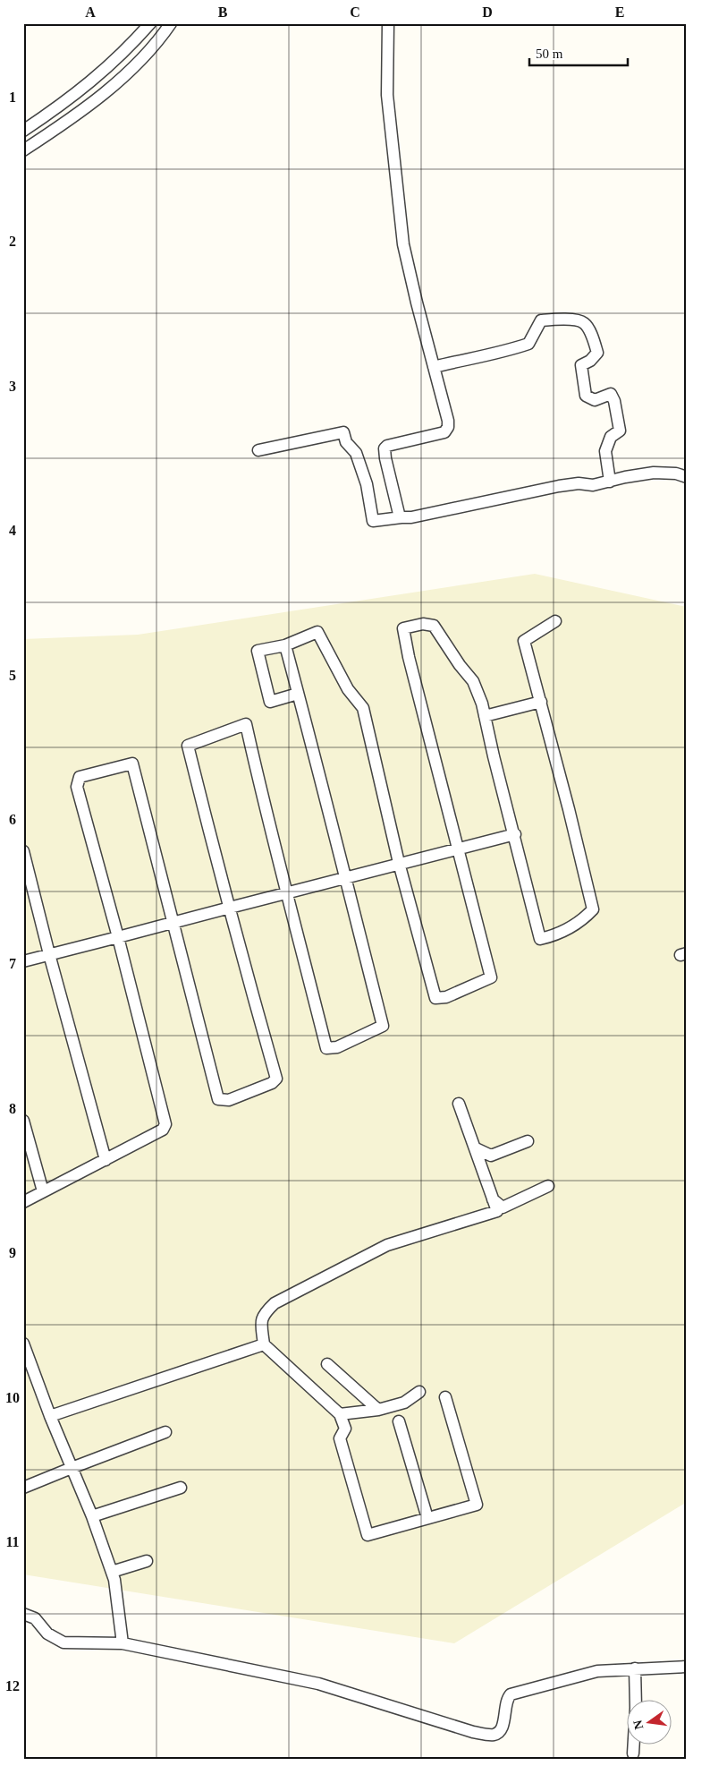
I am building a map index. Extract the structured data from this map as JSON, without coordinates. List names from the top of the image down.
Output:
{
  "scale_bar": "50 m",
  "north": "left",
  "grid": {
    "columns": [
      "A",
      "B",
      "C",
      "D",
      "E"
    ],
    "rows": [
      "1",
      "2",
      "3",
      "4",
      "5",
      "6",
      "7",
      "8",
      "9",
      "10",
      "11",
      "12"
    ]
  }
}
